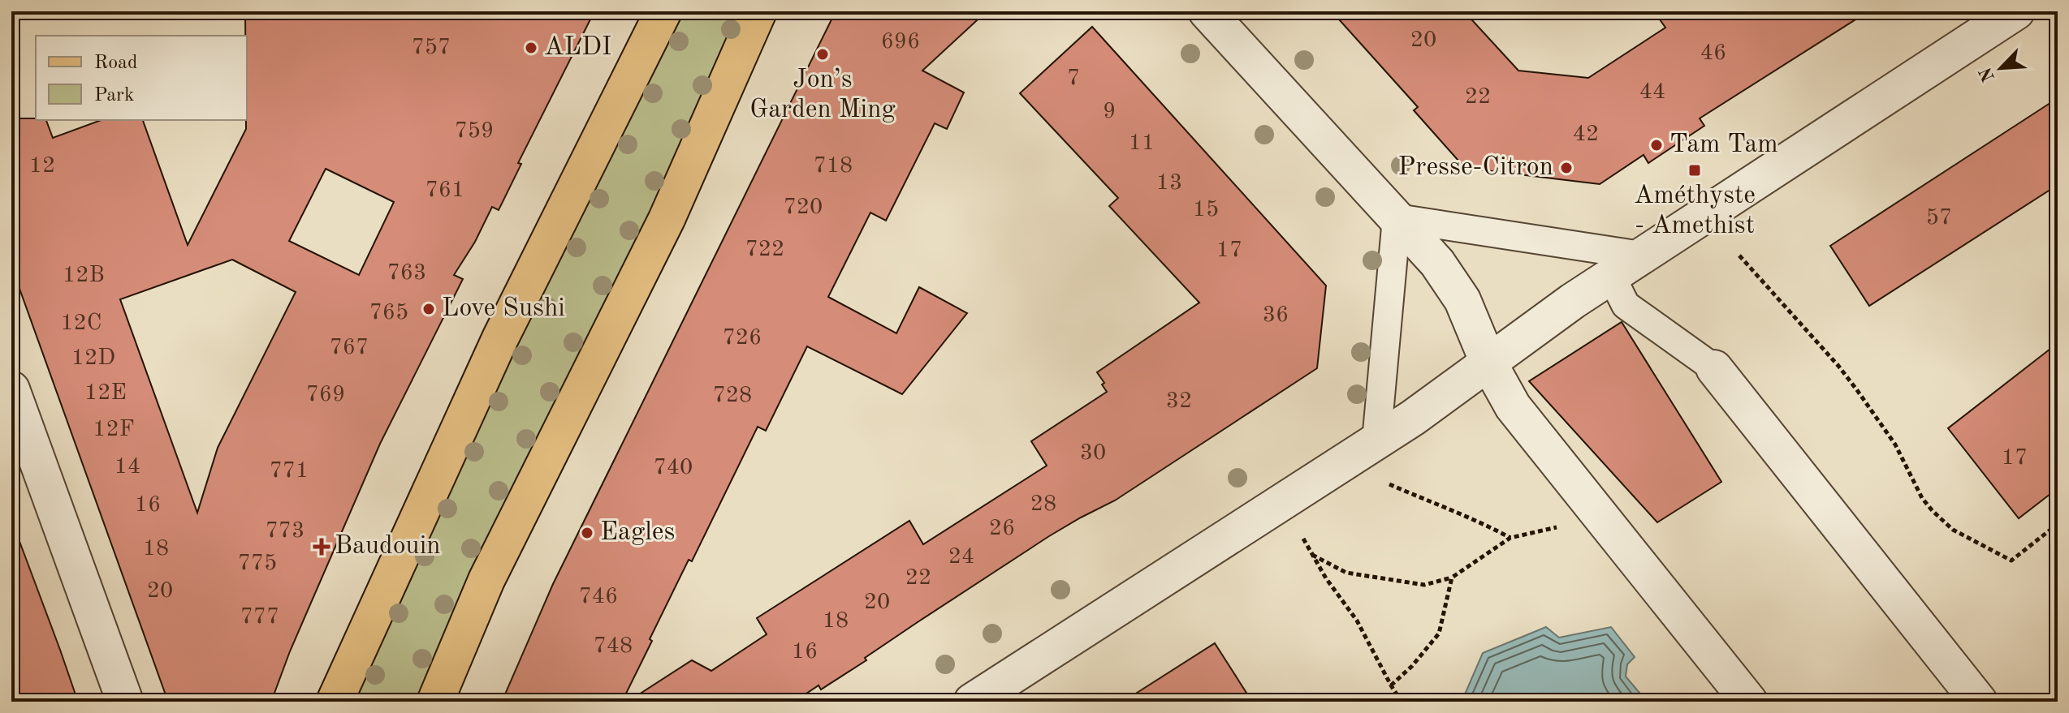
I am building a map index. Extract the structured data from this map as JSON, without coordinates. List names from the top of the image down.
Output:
{
  "places": {
    "other": [
      "ALDI",
      "Jon’s Garden Ming",
      "Tam Tam",
      "Presse-Citron",
      "Love Sushi",
      "Eagles"
    ],
    "transit": ["Améthyste - Amethist"],
    "health": ["Baudouin"]
  },
  "house_numbers": [
    "20",
    "696",
    "757",
    "46",
    "7",
    "44",
    "22",
    "9",
    "759",
    "42",
    "11",
    "12",
    "718",
    "13",
    "761",
    "720",
    "15",
    "57",
    "722",
    "17",
    "763",
    "12B",
    "765",
    "36",
    "12C",
    "726",
    "767",
    "12D",
    "12E",
    "769",
    "728",
    "32",
    "12F",
    "30",
    "17",
    "14",
    "740",
    "771",
    "28",
    "16",
    "26",
    "773",
    "18",
    "24",
    "775",
    "22",
    "20",
    "746",
    "20",
    "777",
    "18",
    "748",
    "16"
  ],
  "legend": ["Road", "Park"],
  "north": "bottom left"
}
